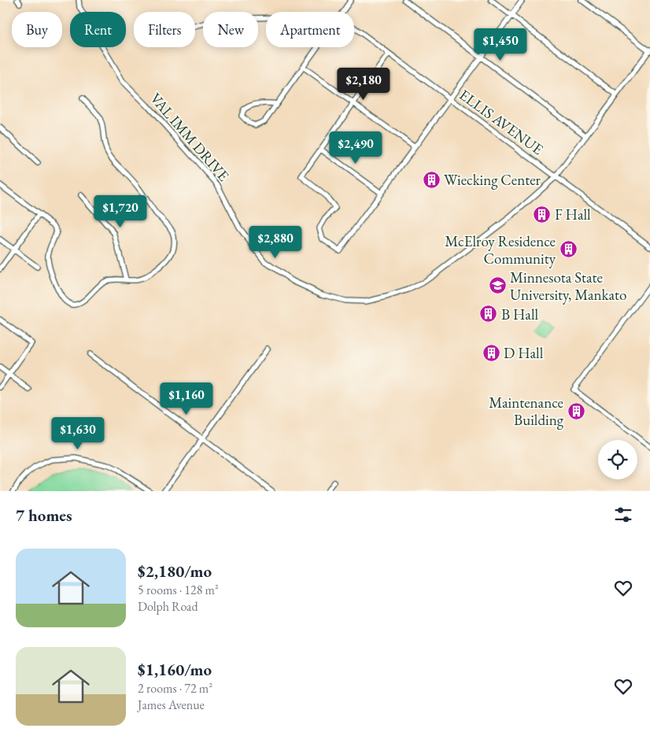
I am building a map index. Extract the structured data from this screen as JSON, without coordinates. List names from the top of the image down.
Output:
{
  "streets": {
    "street": ["ELLIS AVENUE", "VAL IMM DRIVE"]
  },
  "crossings": [
    ["ELLIS AVENUE", "VAL IMM DRIVE"]
  ],
  "places": {
    "building": [
      "Wiecking Center",
      "F Hall",
      "McElroy Residence Community",
      "B Hall",
      "D Hall",
      "Maintenance Building"
    ],
    "school or university": ["Minnesota State University, Mankato"]
  },
  "page": {
    "chip": [
      "Buy",
      "Rent",
      "Filters",
      "New",
      "Apartment"
    ],
    "price": [
      "$1,450",
      "$2,180",
      "$2,490",
      "$1,720",
      "$2,880",
      "$1,160",
      "$1,630"
    ],
    "heading": "7 homes",
    "list": [
      {
        "name": "$2,180/mo",
        "note": "5 rooms · 128 m² · Dolph Road"
      },
      {
        "name": "$1,160/mo",
        "note": "2 rooms · 72 m² · James Avenue"
      }
    ]
  }
}
